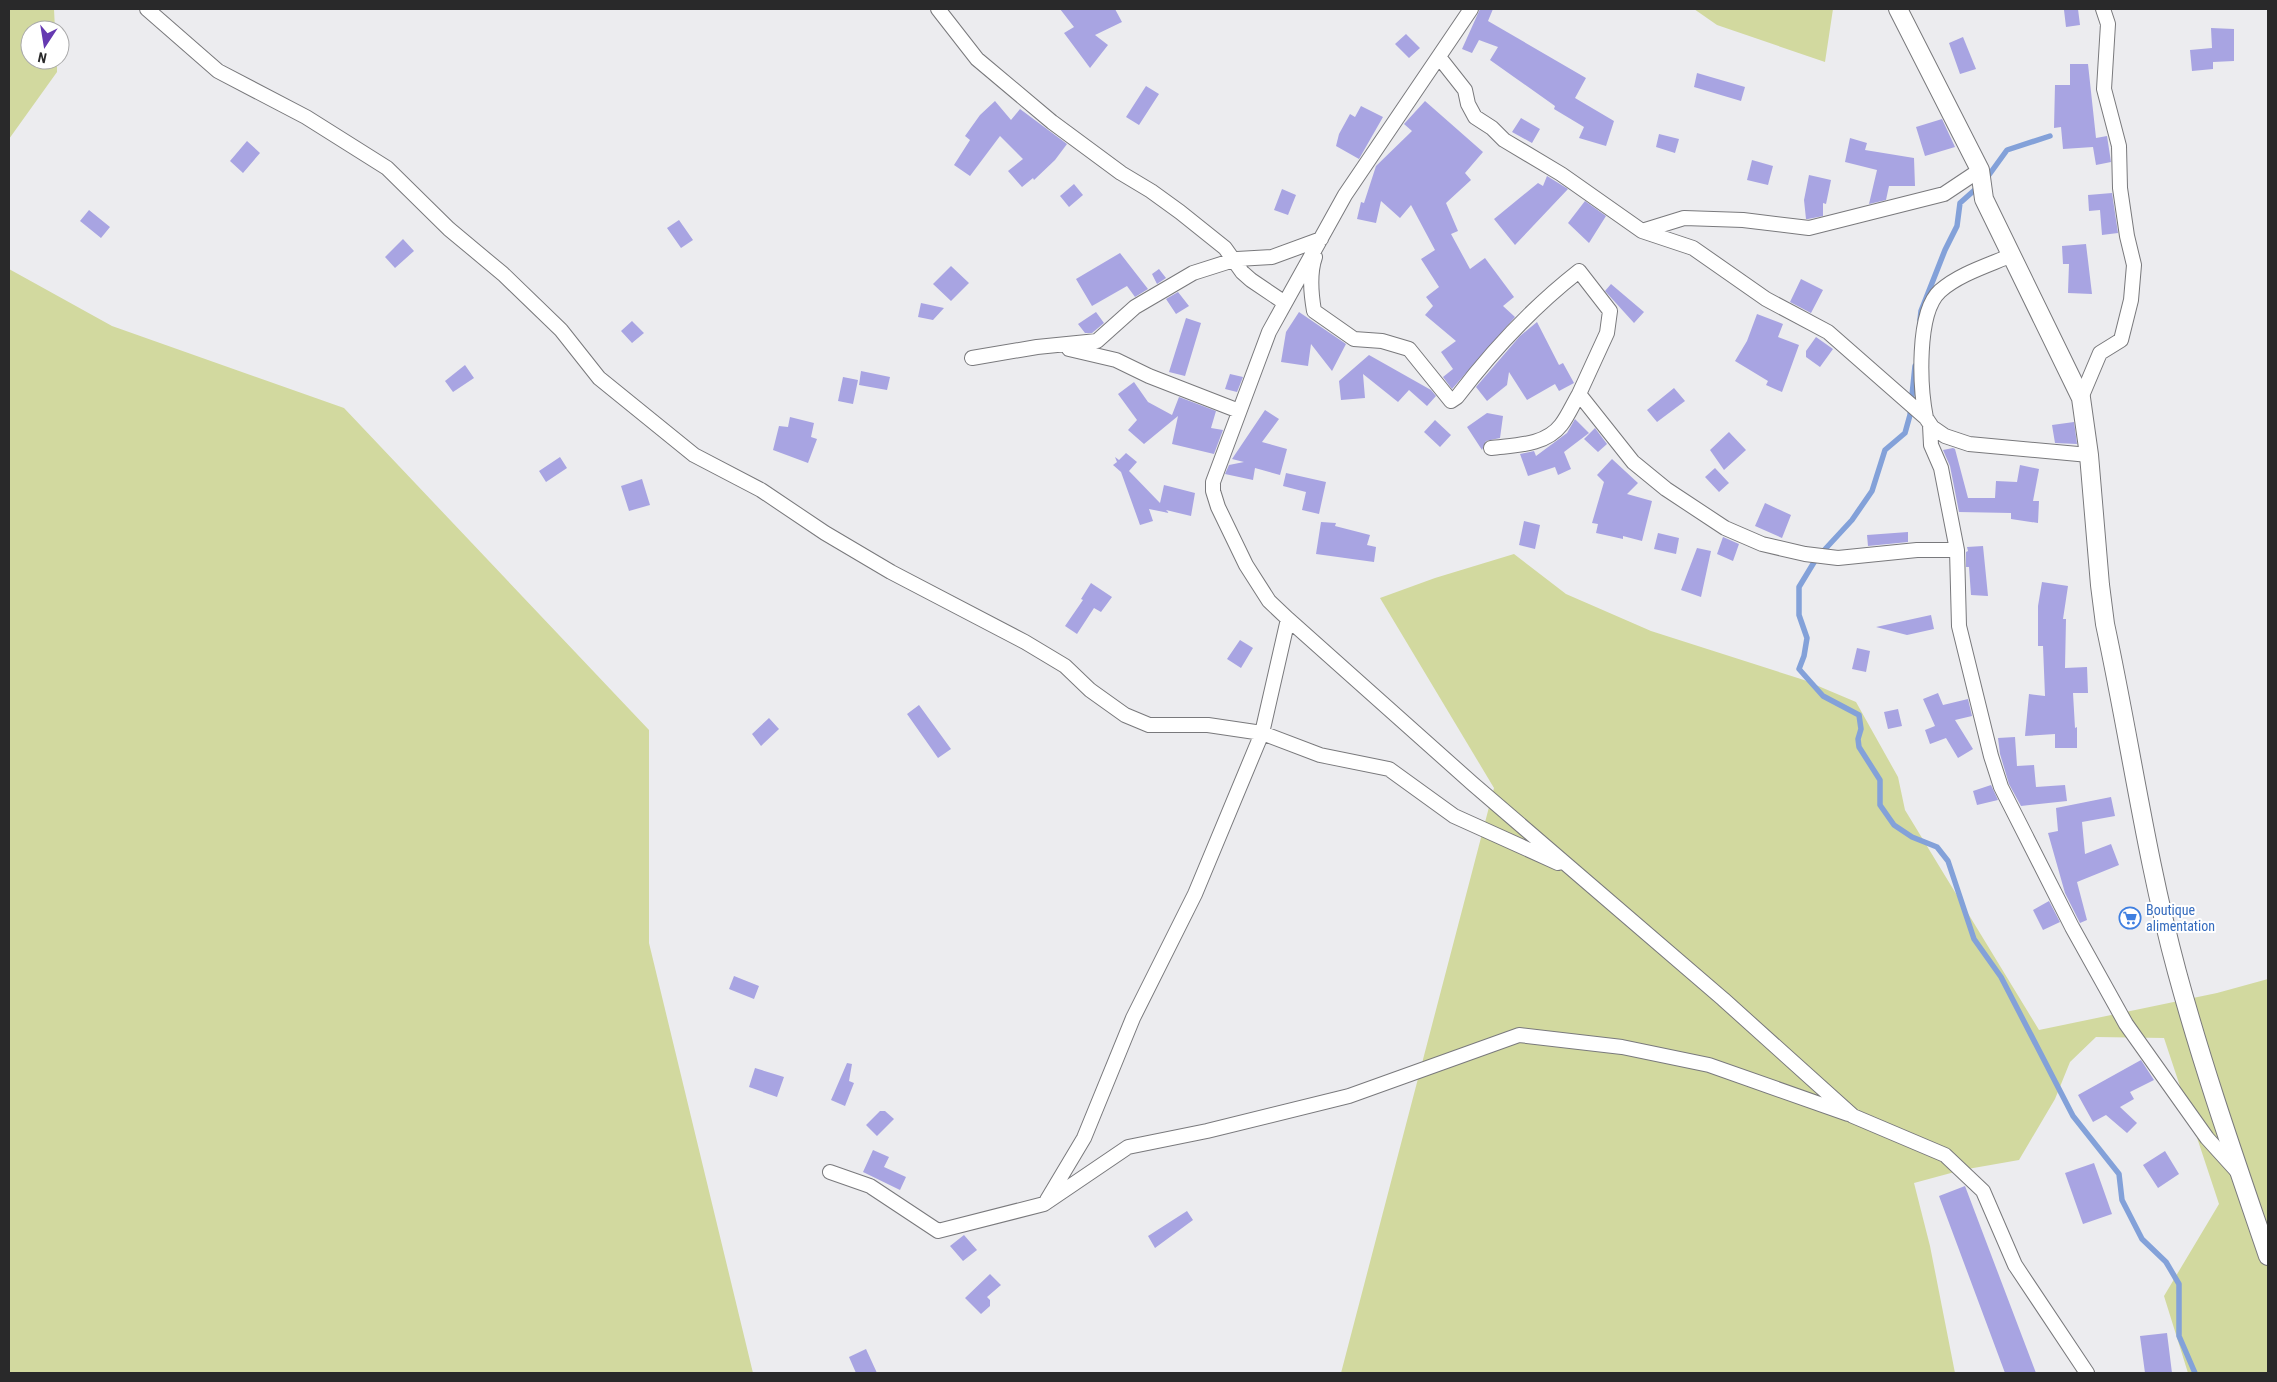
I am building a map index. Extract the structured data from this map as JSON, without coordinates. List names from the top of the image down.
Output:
{
  "places": {
    "supermarket": ["Boutique alimentation"]
  },
  "north": "bottom"
}
